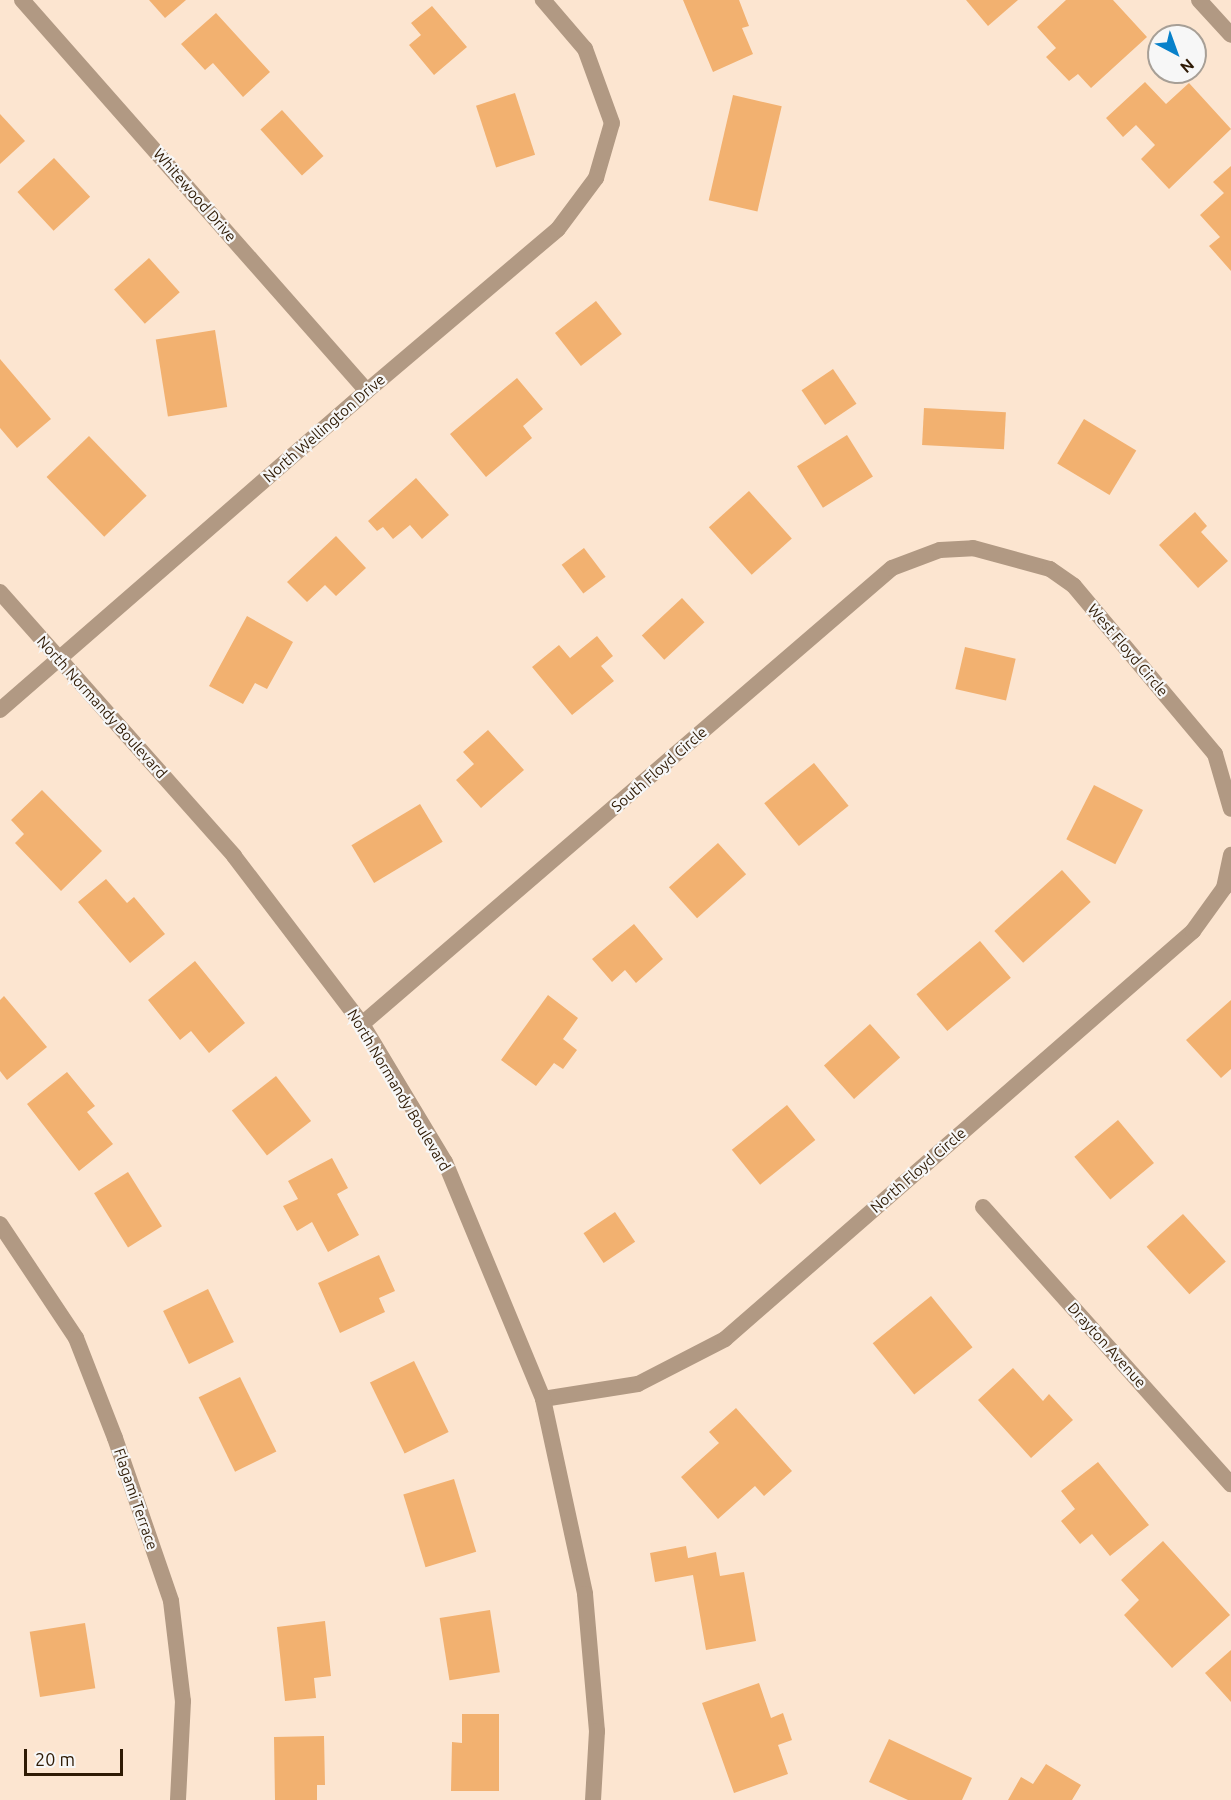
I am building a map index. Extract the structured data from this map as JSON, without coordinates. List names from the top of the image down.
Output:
{
  "streets": {
    "street": [
      "Whitewood Drive",
      "North Wellington Drive",
      "West Floyd Circle",
      "North Normandy Boulevard",
      "South Floyd Circle",
      "North Floyd Circle",
      "Drayton Avenue",
      "Flagami Terrace"
    ]
  },
  "crossings": [
    ["Whitewood Drive", "North Wellington Drive"],
    ["North Wellington Drive", "North Normandy Boulevard"],
    ["West Floyd Circle", "South Floyd Circle"],
    ["North Normandy Boulevard", "South Floyd Circle"],
    ["North Normandy Boulevard", "North Floyd Circle"]
  ],
  "scale_bar": "20 m",
  "north": "bottom right"
}
